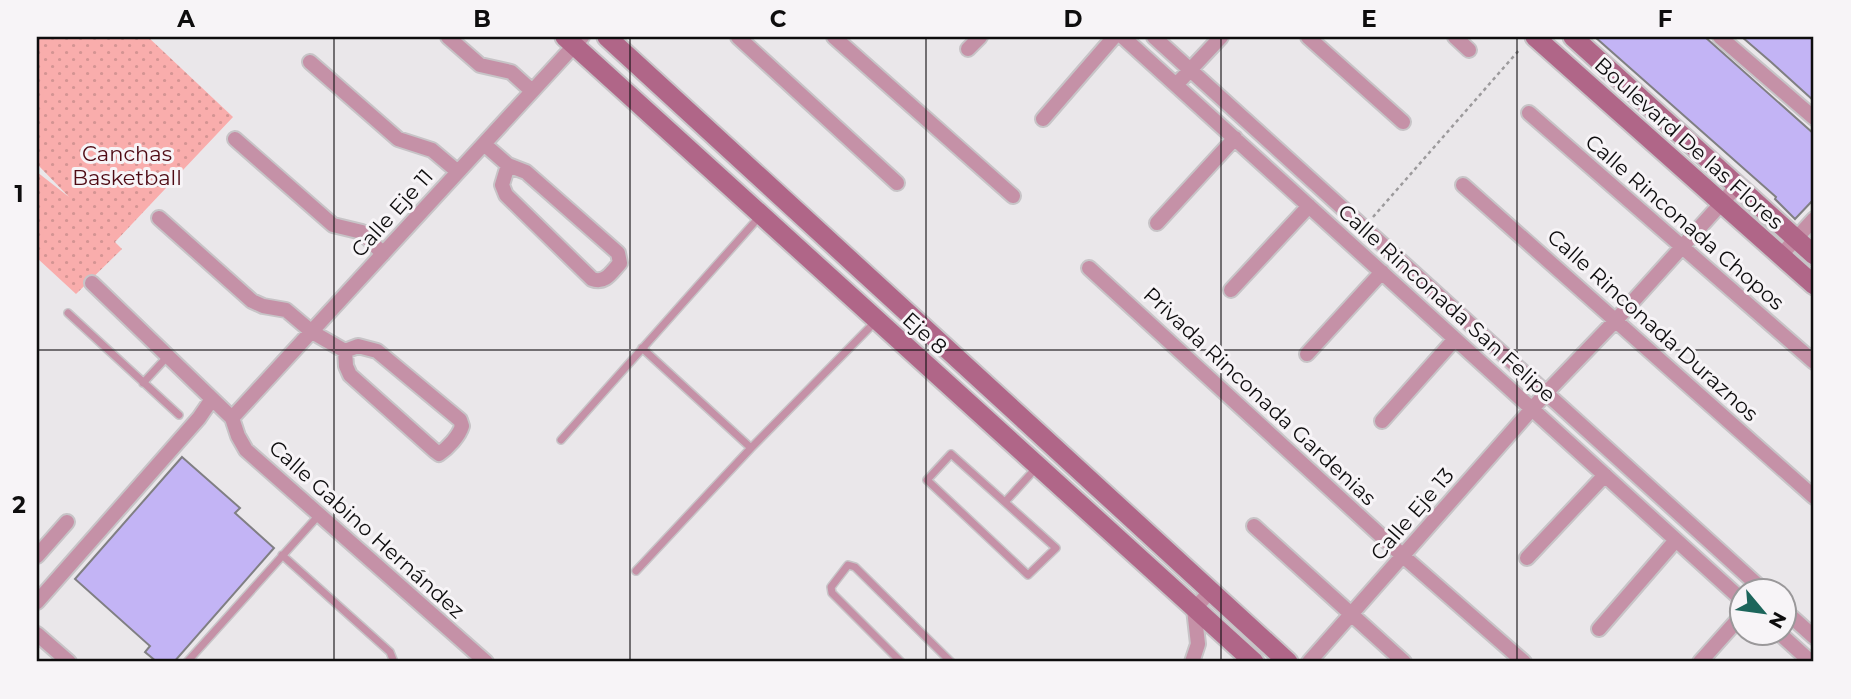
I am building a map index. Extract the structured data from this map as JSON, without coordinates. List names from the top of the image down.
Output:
{
  "streets": {
    "main road": ["Boulevard De las Flores", "Eje 8"],
    "street": [
      "Calle Eje 11",
      "Calle Rinconada Chopos",
      "Calle Rinconada San Felipe",
      "Calle Rinconada Duraznos",
      "Privada Rinconada Gardenias",
      "Calle Eje 13",
      "Calle Gabino Hernández"
    ]
  },
  "crossings": [
    ["Boulevard De las Flores", "Calle Eje 13"],
    ["Calle Eje 11", "Eje 8"],
    ["Calle Eje 11", "Calle Gabino Hernández"],
    ["Calle Rinconada Chopos", "Calle Eje 13"],
    ["Calle Rinconada San Felipe", "Calle Eje 13"],
    ["Calle Rinconada Duraznos", "Calle Eje 13"],
    ["Privada Rinconada Gardenias", "Calle Eje 13"]
  ],
  "parks": ["Canchas Basketball"],
  "north": "bottom right",
  "grid": {
    "columns": [
      "A",
      "B",
      "C",
      "D",
      "E",
      "F"
    ],
    "rows": ["1", "2"]
  }
}
